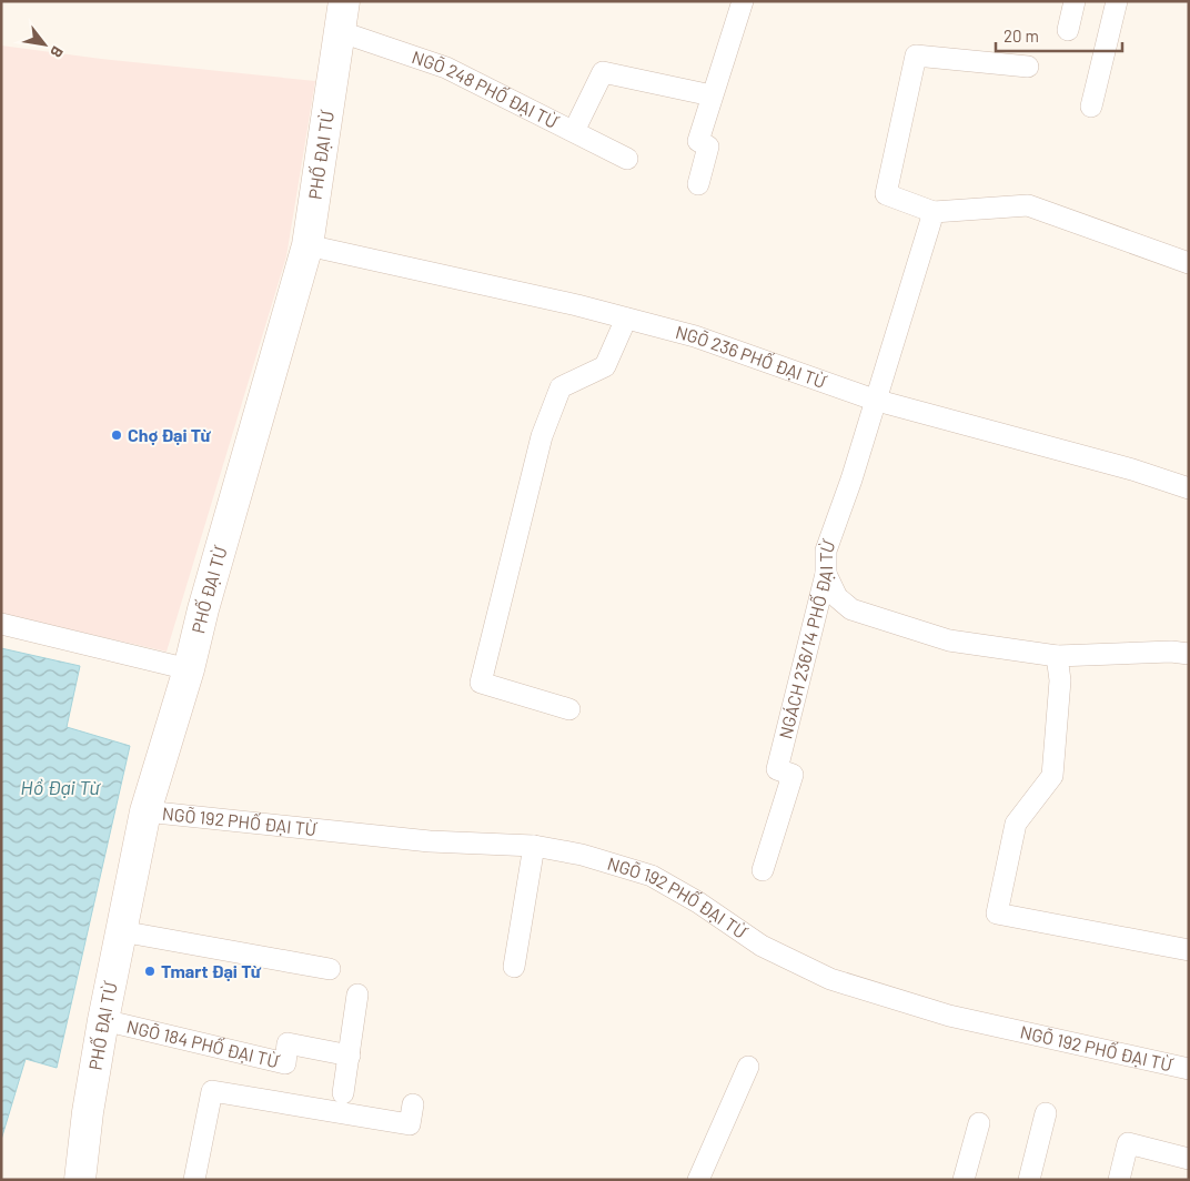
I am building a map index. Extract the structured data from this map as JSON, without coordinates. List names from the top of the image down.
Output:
{
  "streets": {
    "street": ["PHỐ ĐẠI TỪ"],
    "lane": [
      "NGÕ 248 PHỐ ĐẠI TỪ",
      "NGÕ 236 PHỐ ĐẠI TỪ",
      "NGÁCH 236/14 PHỐ ĐẠI TỪ",
      "NGÕ 192 PHỐ ĐẠI TỪ",
      "NGÕ 184 PHỐ ĐẠI TỪ"
    ]
  },
  "crossings": [
    ["NGÕ 248 PHỐ ĐẠI TỪ", "PHỐ ĐẠI TỪ"],
    ["PHỐ ĐẠI TỪ", "NGÕ 236 PHỐ ĐẠI TỪ"],
    ["PHỐ ĐẠI TỪ", "NGÕ 192 PHỐ ĐẠI TỪ"],
    ["PHỐ ĐẠI TỪ", "NGÕ 184 PHỐ ĐẠI TỪ"],
    ["NGÕ 236 PHỐ ĐẠI TỪ", "NGÁCH 236/14 PHỐ ĐẠI TỪ"]
  ],
  "water": ["Hồ Đại Từ"],
  "places": ["Chợ Đại Từ", "Tmart Đại Từ"],
  "scale_bar": "20 m",
  "north": "bottom right"
}
